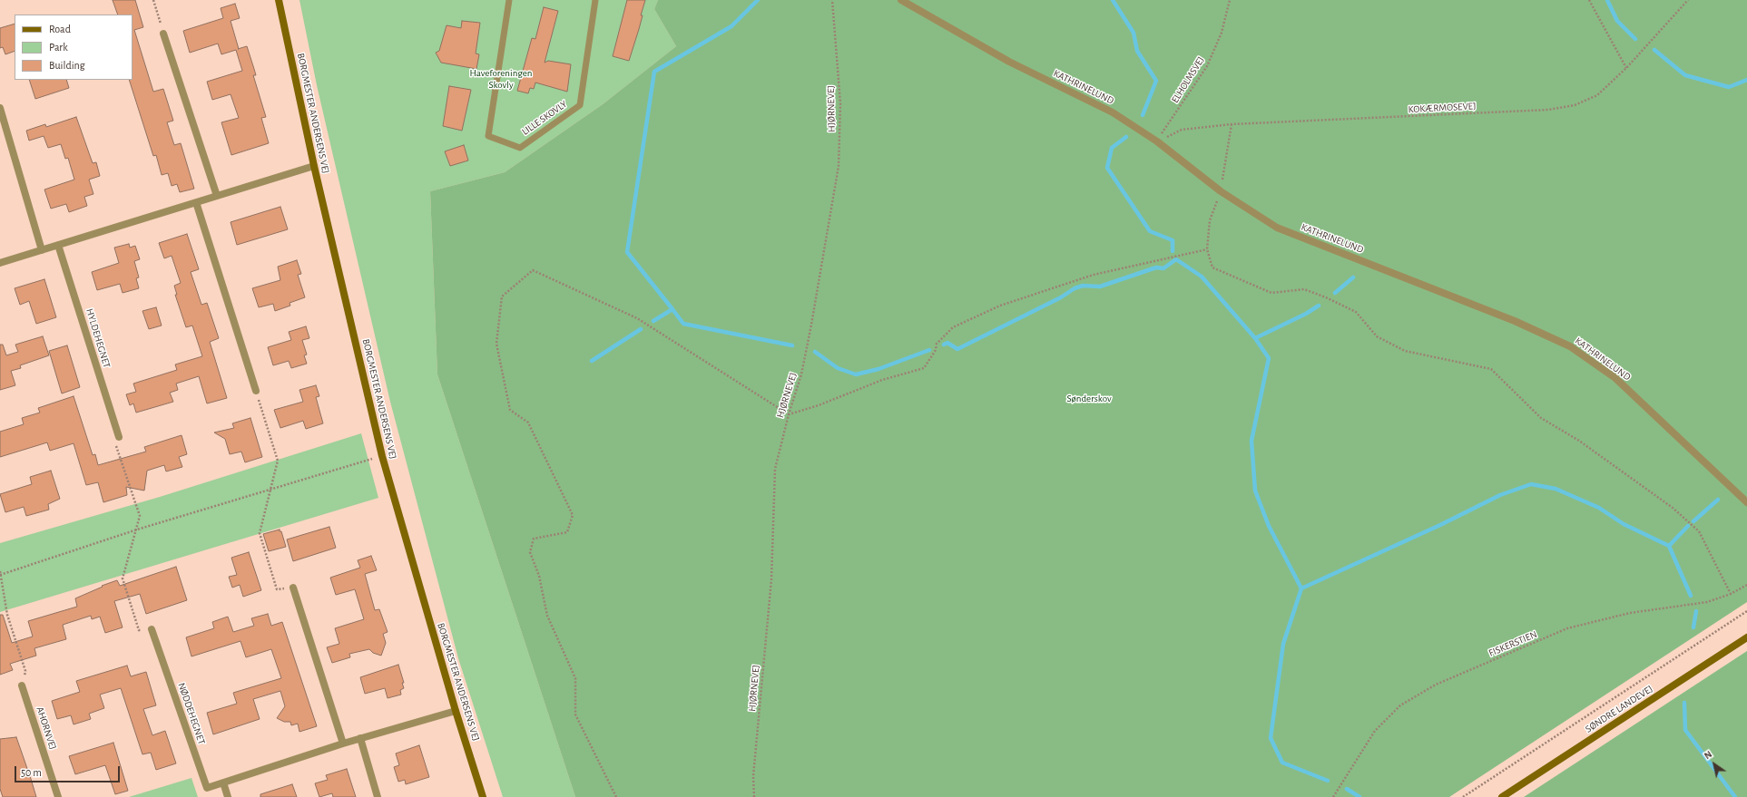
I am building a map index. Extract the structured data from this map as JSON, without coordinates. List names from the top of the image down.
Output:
{
  "streets": {
    "street": [
      "KATHRINELUND",
      "BORGMESTER ANDERSENS VEJ",
      "HYLDEHEGNET",
      "SØNDRE LANDEVEJ",
      "NØDDEHEGNET",
      "AHORNVEJ"
    ],
    "lane": ["LILLE SKOVLY"],
    "path": [
      "ELHOLMSVEJ",
      "KOKÆRMOSEVEJ",
      "HJØRNEVEJ",
      "FISKERSTIEN"
    ]
  },
  "crossings": [
    ["ELHOLMSVEJ", "KATHRINELUND"],
    ["ELHOLMSVEJ", "KOKÆRMOSEVEJ"],
    ["KATHRINELUND", "KOKÆRMOSEVEJ"],
    ["BORGMESTER ANDERSENS VEJ", "NØDDEHEGNET"]
  ],
  "parks": ["Haveforeningen Skovly", "Sønderskov"],
  "legend": ["Road", "Park", "Building"],
  "scale_bar": "50 m",
  "north": "top left"
}
